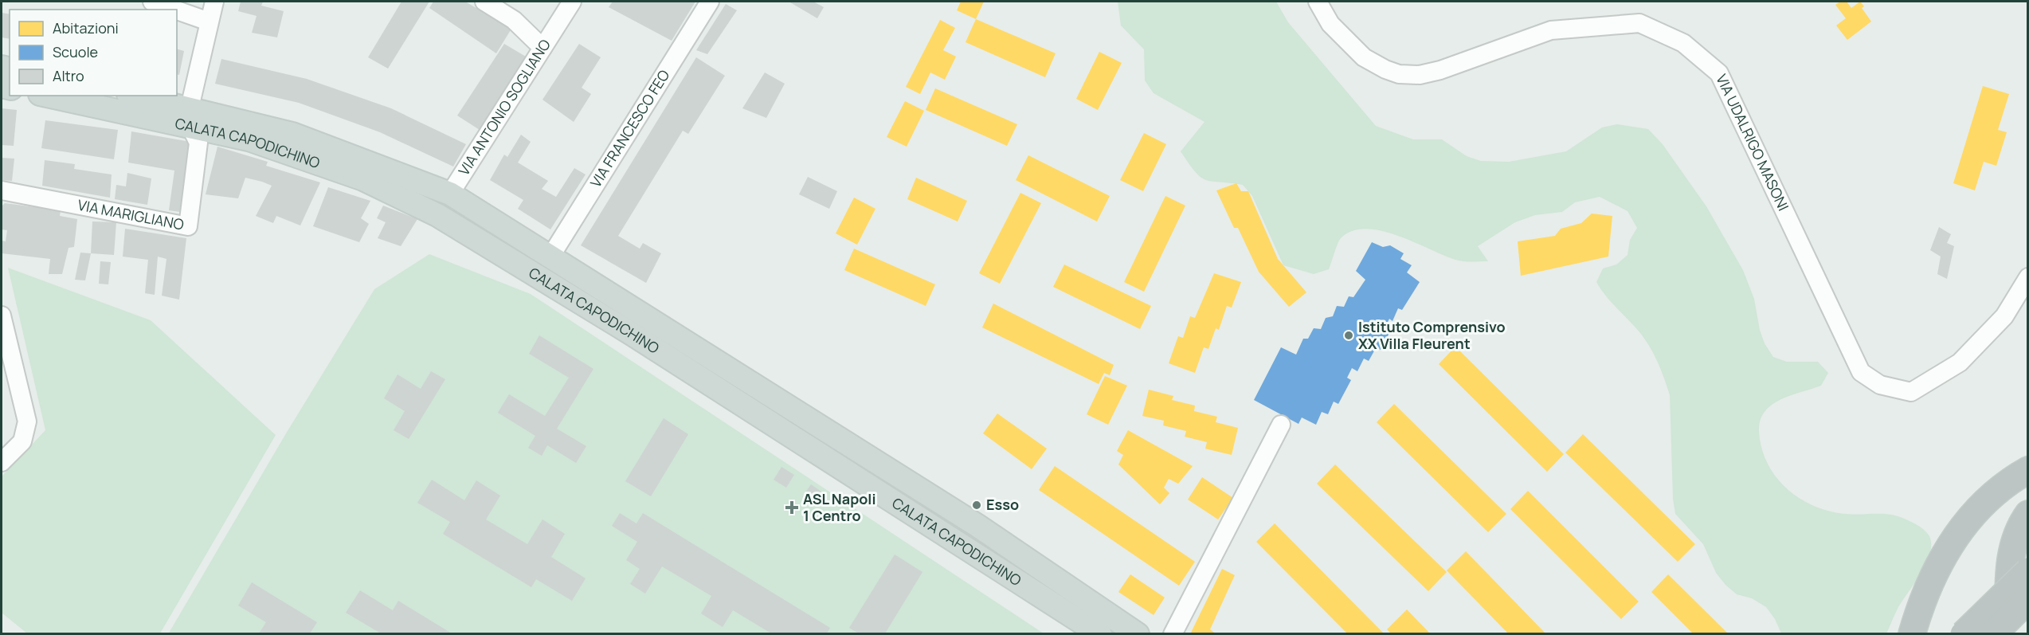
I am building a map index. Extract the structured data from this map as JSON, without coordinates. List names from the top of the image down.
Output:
{
  "streets": {
    "main road": ["VIA ANTONIO SOGLIANO", "CALATA CAPODICHINO"],
    "street": ["VIA FRANCESCO FEO", "VIA UDALRIGO MASONI", "VIA MARIGLIANO"]
  },
  "crossings": [
    ["VIA ANTONIO SOGLIANO", "CALATA CAPODICHINO"],
    ["VIA FRANCESCO FEO", "CALATA CAPODICHINO"],
    ["CALATA CAPODICHINO", "VIA MARIGLIANO"]
  ],
  "places": {
    "other": ["Istituto Comprensivo XX Villa Fleurent", "Esso"],
    "health": ["ASL Napoli 1 Centro"]
  },
  "legend": ["Abitazioni", "Scuole", "Altro"]
}
